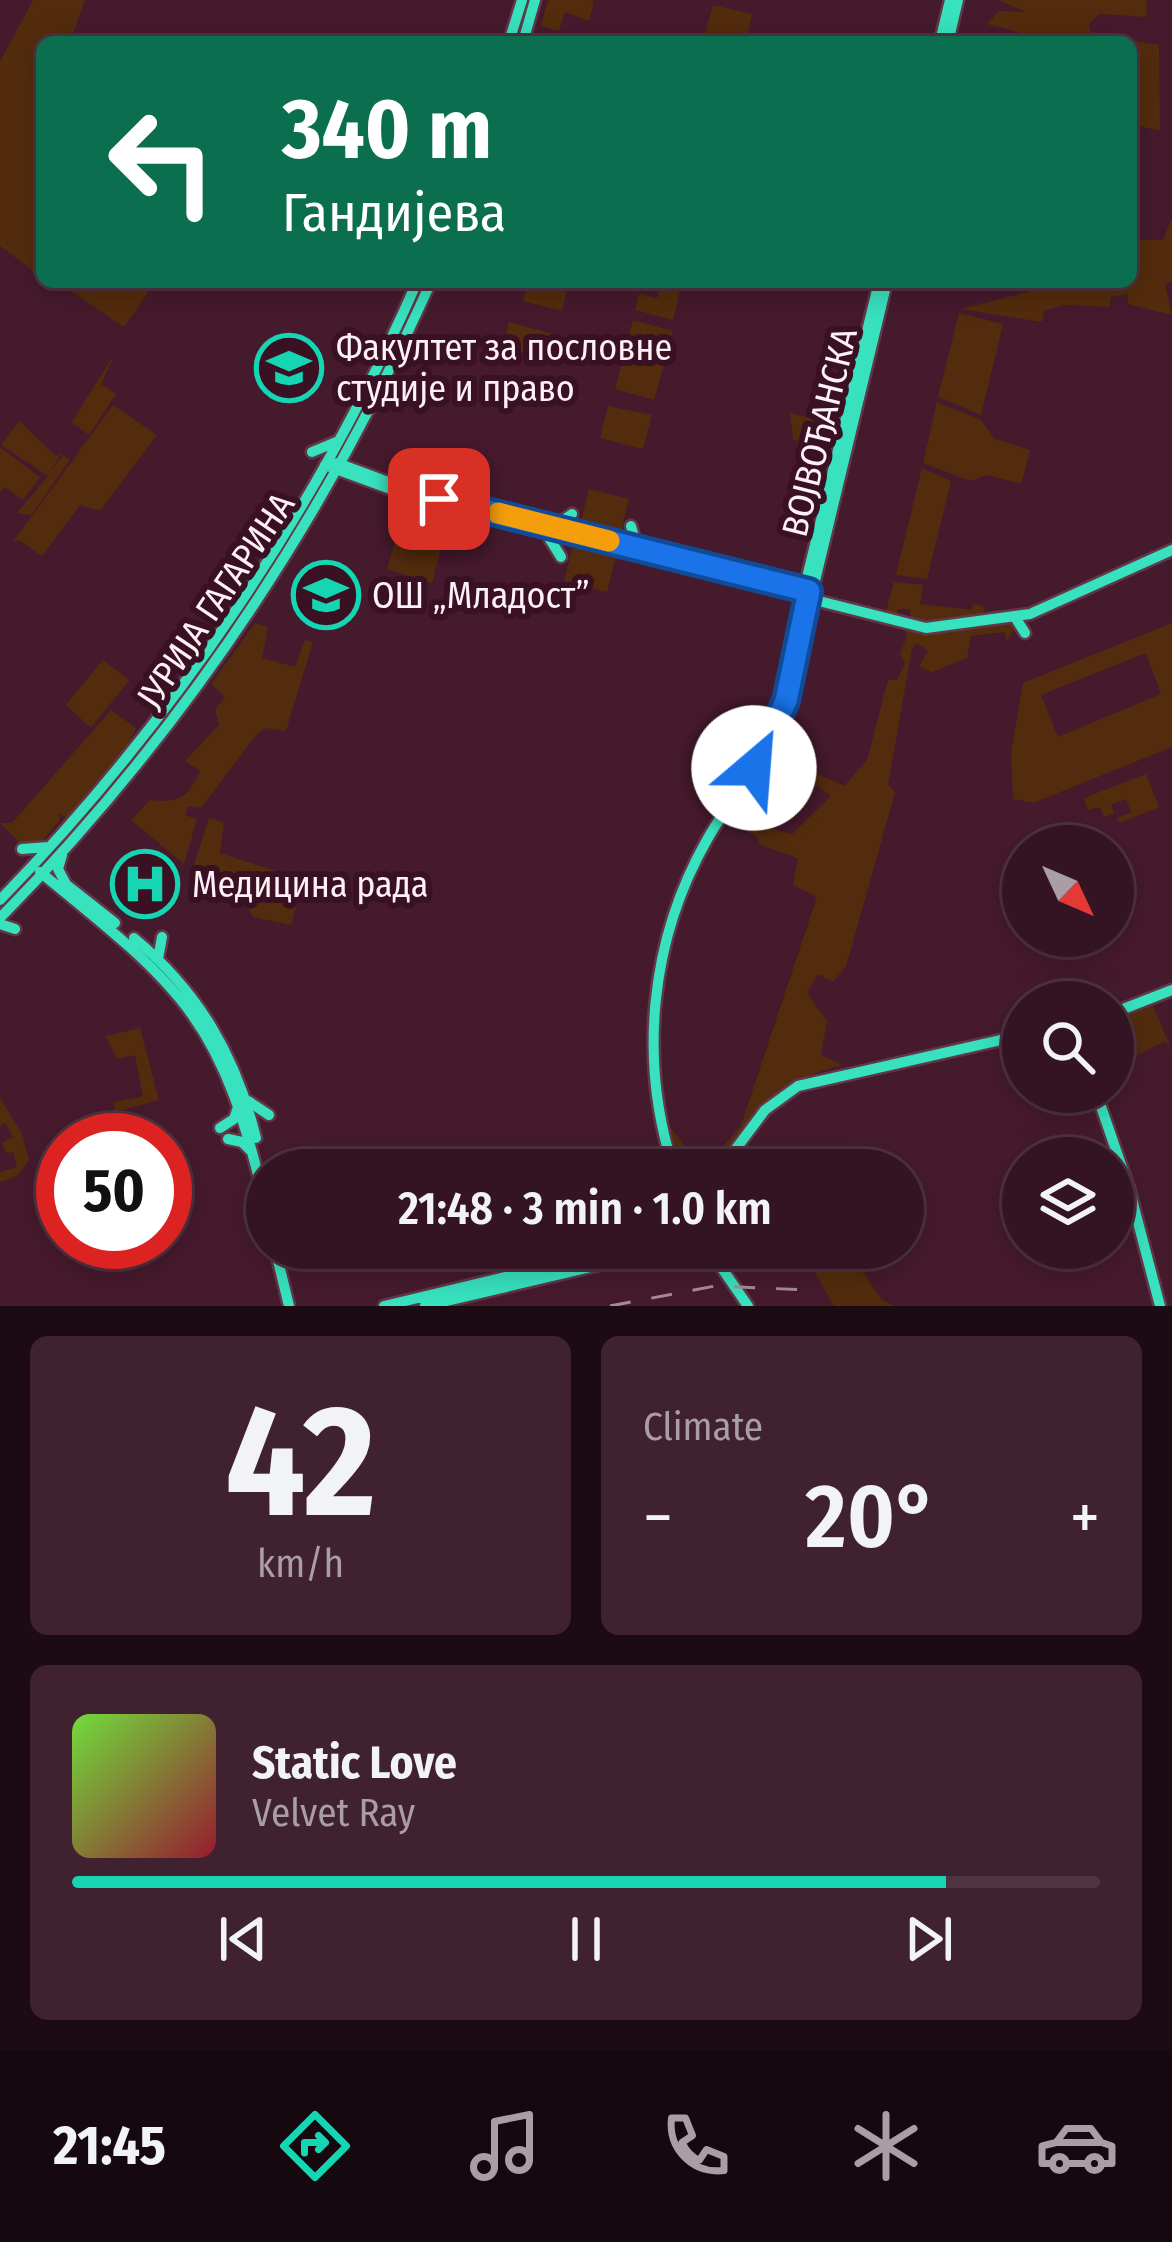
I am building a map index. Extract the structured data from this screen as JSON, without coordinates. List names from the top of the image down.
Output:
{
  "streets": {
    "main road": ["ВОЈВОЂАНСКА", "ЈУРИЈА ГАГАРИНА"]
  },
  "places": {
    "school or university": ["Факултет за пословне студије и право", "ОШ „Младост”"],
    "hospital": ["Медицина рада"]
  },
  "north": "bottom right",
  "page": {
    "turn": ["340 m", "Гандијева"],
    "limit": "50",
    "trip": "21:48 · 3 min · 1.0 km",
    "tile": [
      ["42", "km/h"],
      "Climate"
    ],
    "heat": ["−", "20°", "+"],
    "song": ["Static Love", "Velvet Ray"],
    "tabs": "21:45"
  }
}
